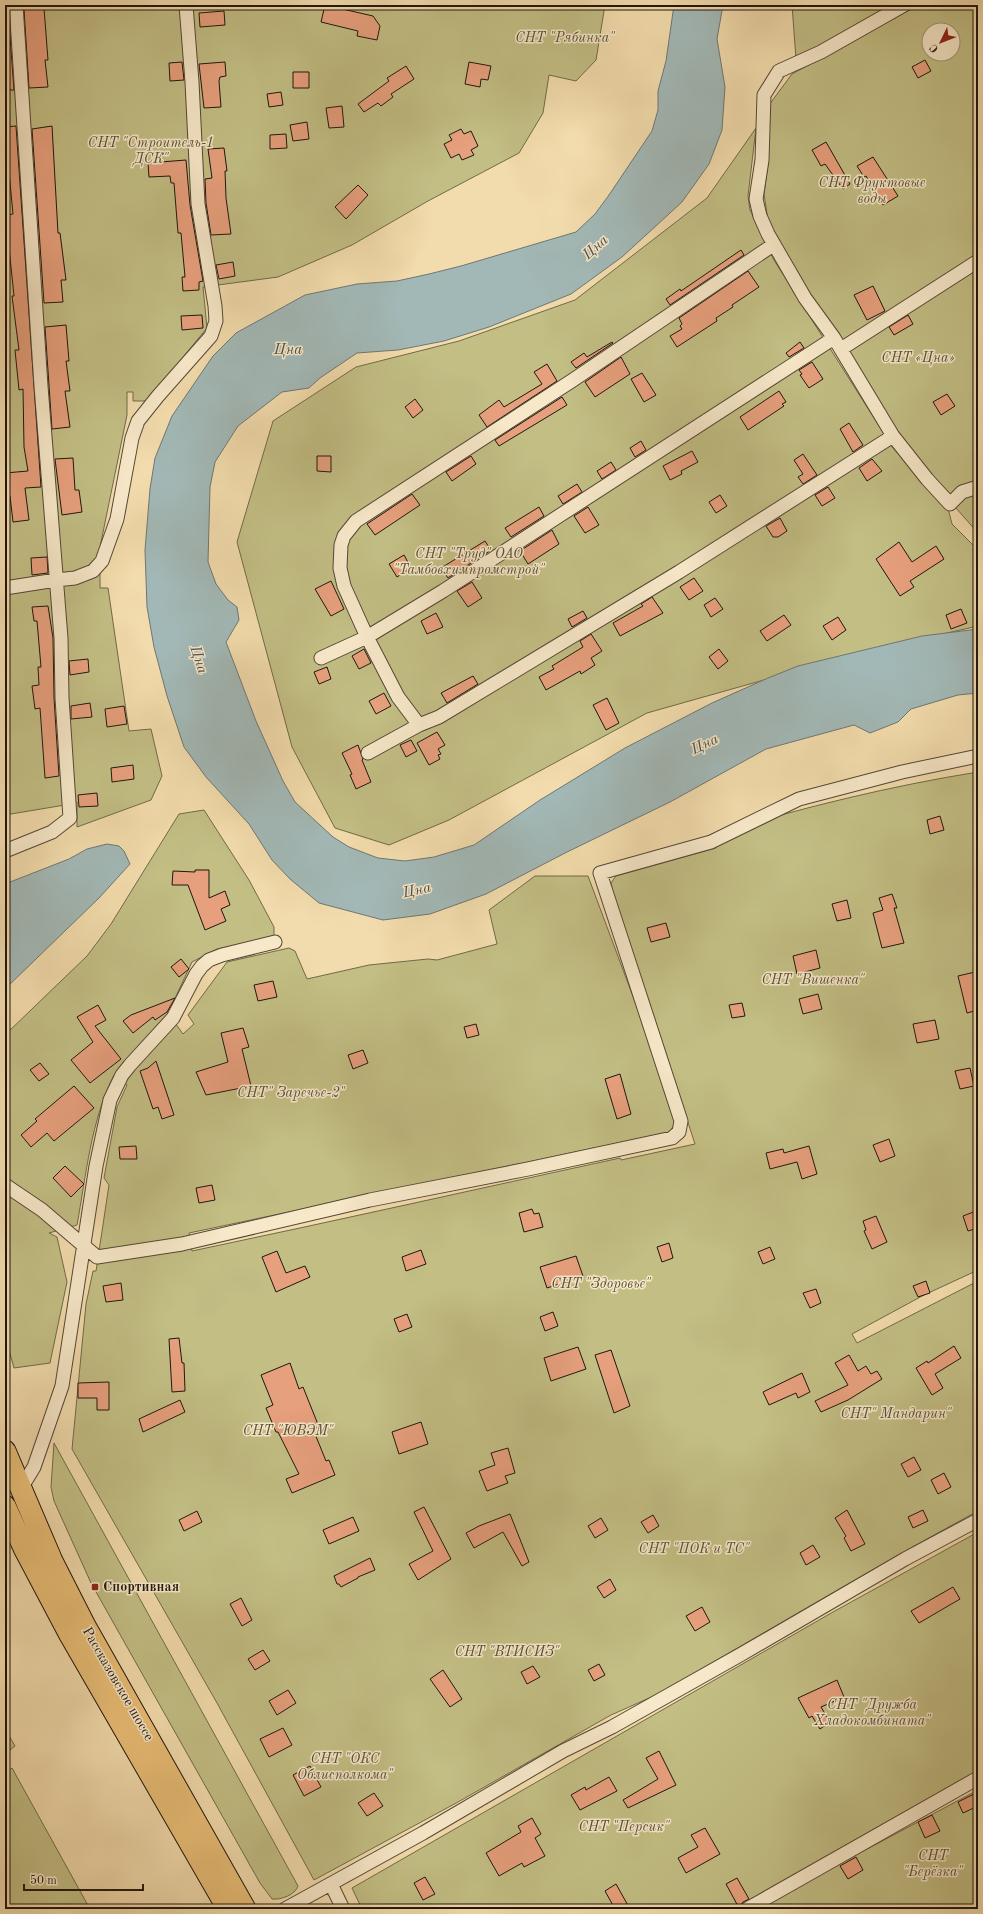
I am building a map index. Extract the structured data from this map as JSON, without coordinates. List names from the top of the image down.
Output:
{
  "streets": {
    "main road": ["Рассказовское шоссе"]
  },
  "water": ["Цна"],
  "parks": [
    "СНТ \"Рябинка\"",
    "СНТ \"Строитель-1 ДСК\"",
    "СНТ Фруктовые воды",
    "СНТ «Цна»",
    "СНТ \"Труд\" ОАО \"Тамбовхимпромстрой\"",
    "СНТ \"Вишенка\"",
    "СНТ\" Заречье-2\"",
    "СНТ \"Здоровье\"",
    "СНТ\" Мандарин\"",
    "СНТ \"ЮВЭМ\"",
    "СНТ \"ПОК и ТС\"",
    "СНТ \"ВТИСИЗ\"",
    "СНТ \"Дружба Хладокомбината\"",
    "СНТ \"ОКС Облисполкома\"",
    "СНТ \"Персик\"",
    "СНТ \"Берёзка\""
  ],
  "places": {
    "transit": ["Спортивная"]
  },
  "scale_bar": "50 m",
  "north": "bottom left"
}
